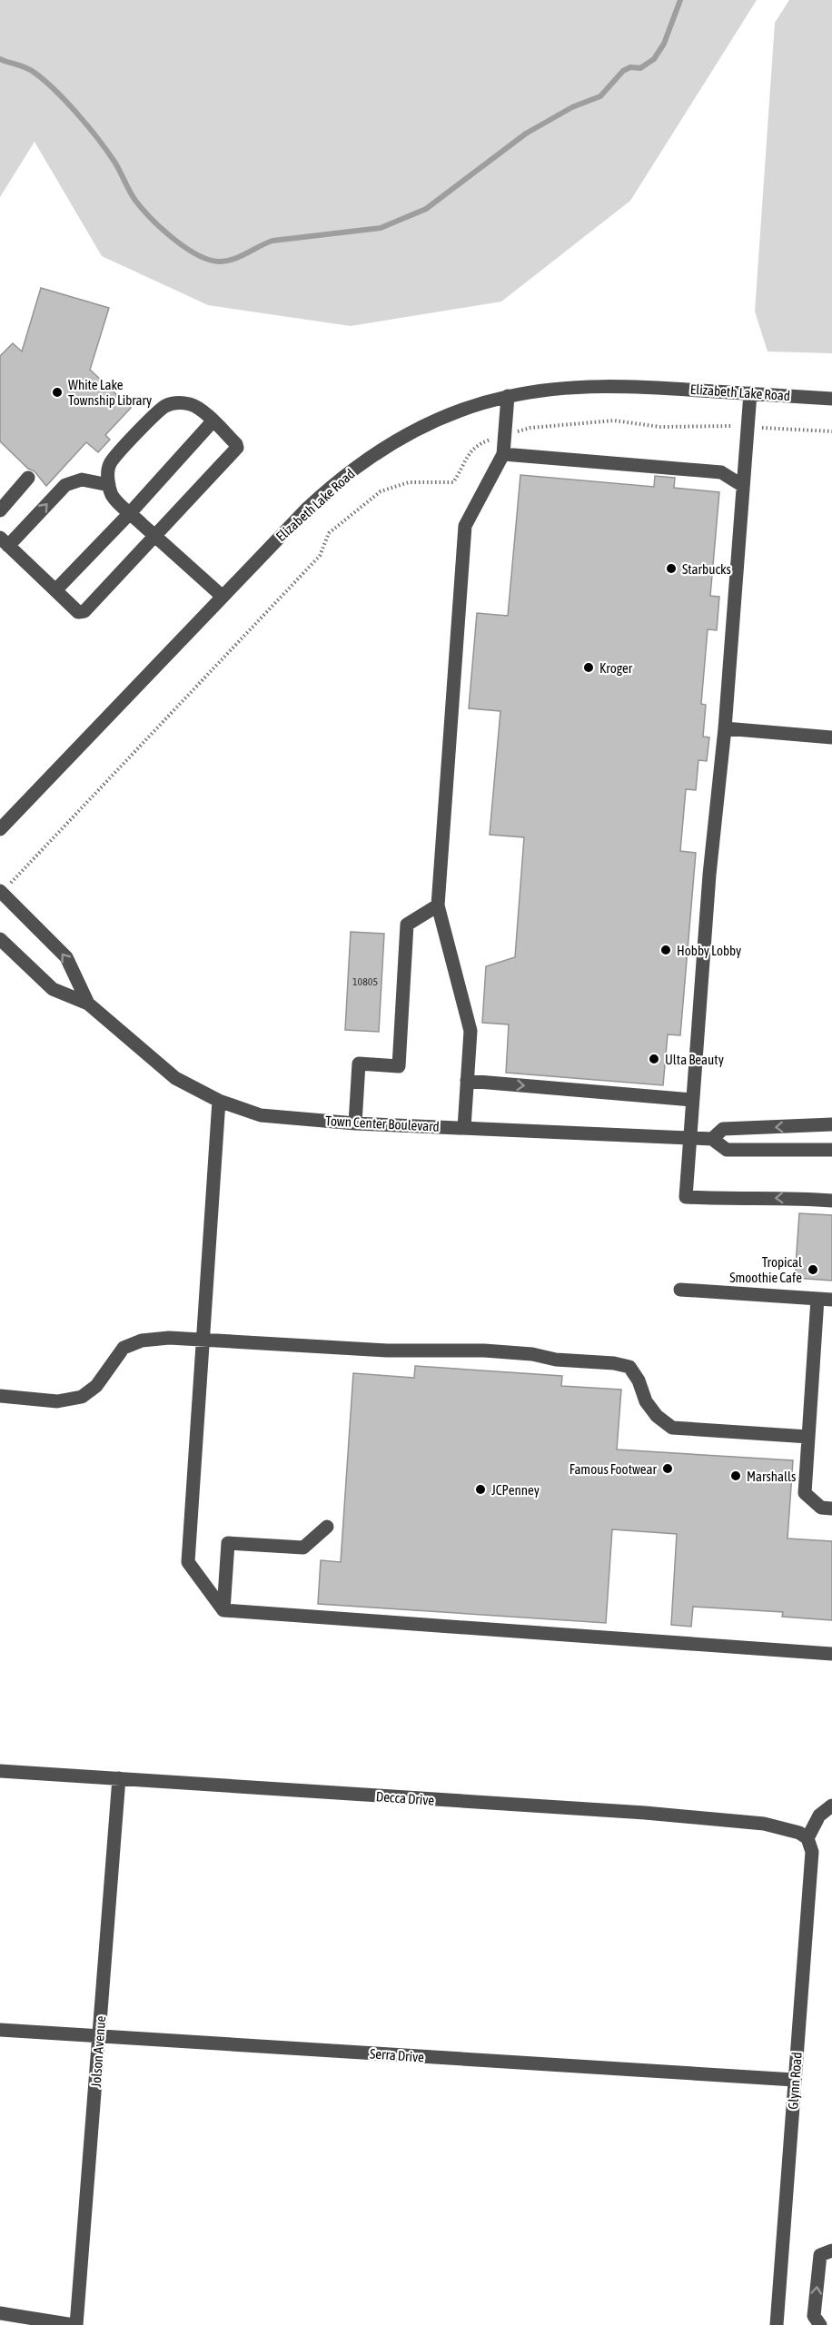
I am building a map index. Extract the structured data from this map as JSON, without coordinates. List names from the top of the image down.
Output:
{
  "streets": {
    "street": [
      "Elizabeth Lake Road",
      "Town Center Boulevard",
      "Decca Drive",
      "Jolson Avenue",
      "Serra Drive",
      "Glynn Road"
    ]
  },
  "crossings": [
    ["Decca Drive", "Jolson Avenue"],
    ["Decca Drive", "Glynn Road"],
    ["Jolson Avenue", "Serra Drive"],
    ["Serra Drive", "Glynn Road"]
  ],
  "places": [
    "White Lake Township Library",
    "Starbucks",
    "Kroger",
    "Hobby Lobby",
    "Ulta Beauty",
    "Tropical Smoothie Cafe",
    "Famous Footwear",
    "Marshalls",
    "JCPenney"
  ],
  "house_numbers": ["10805"]
}
